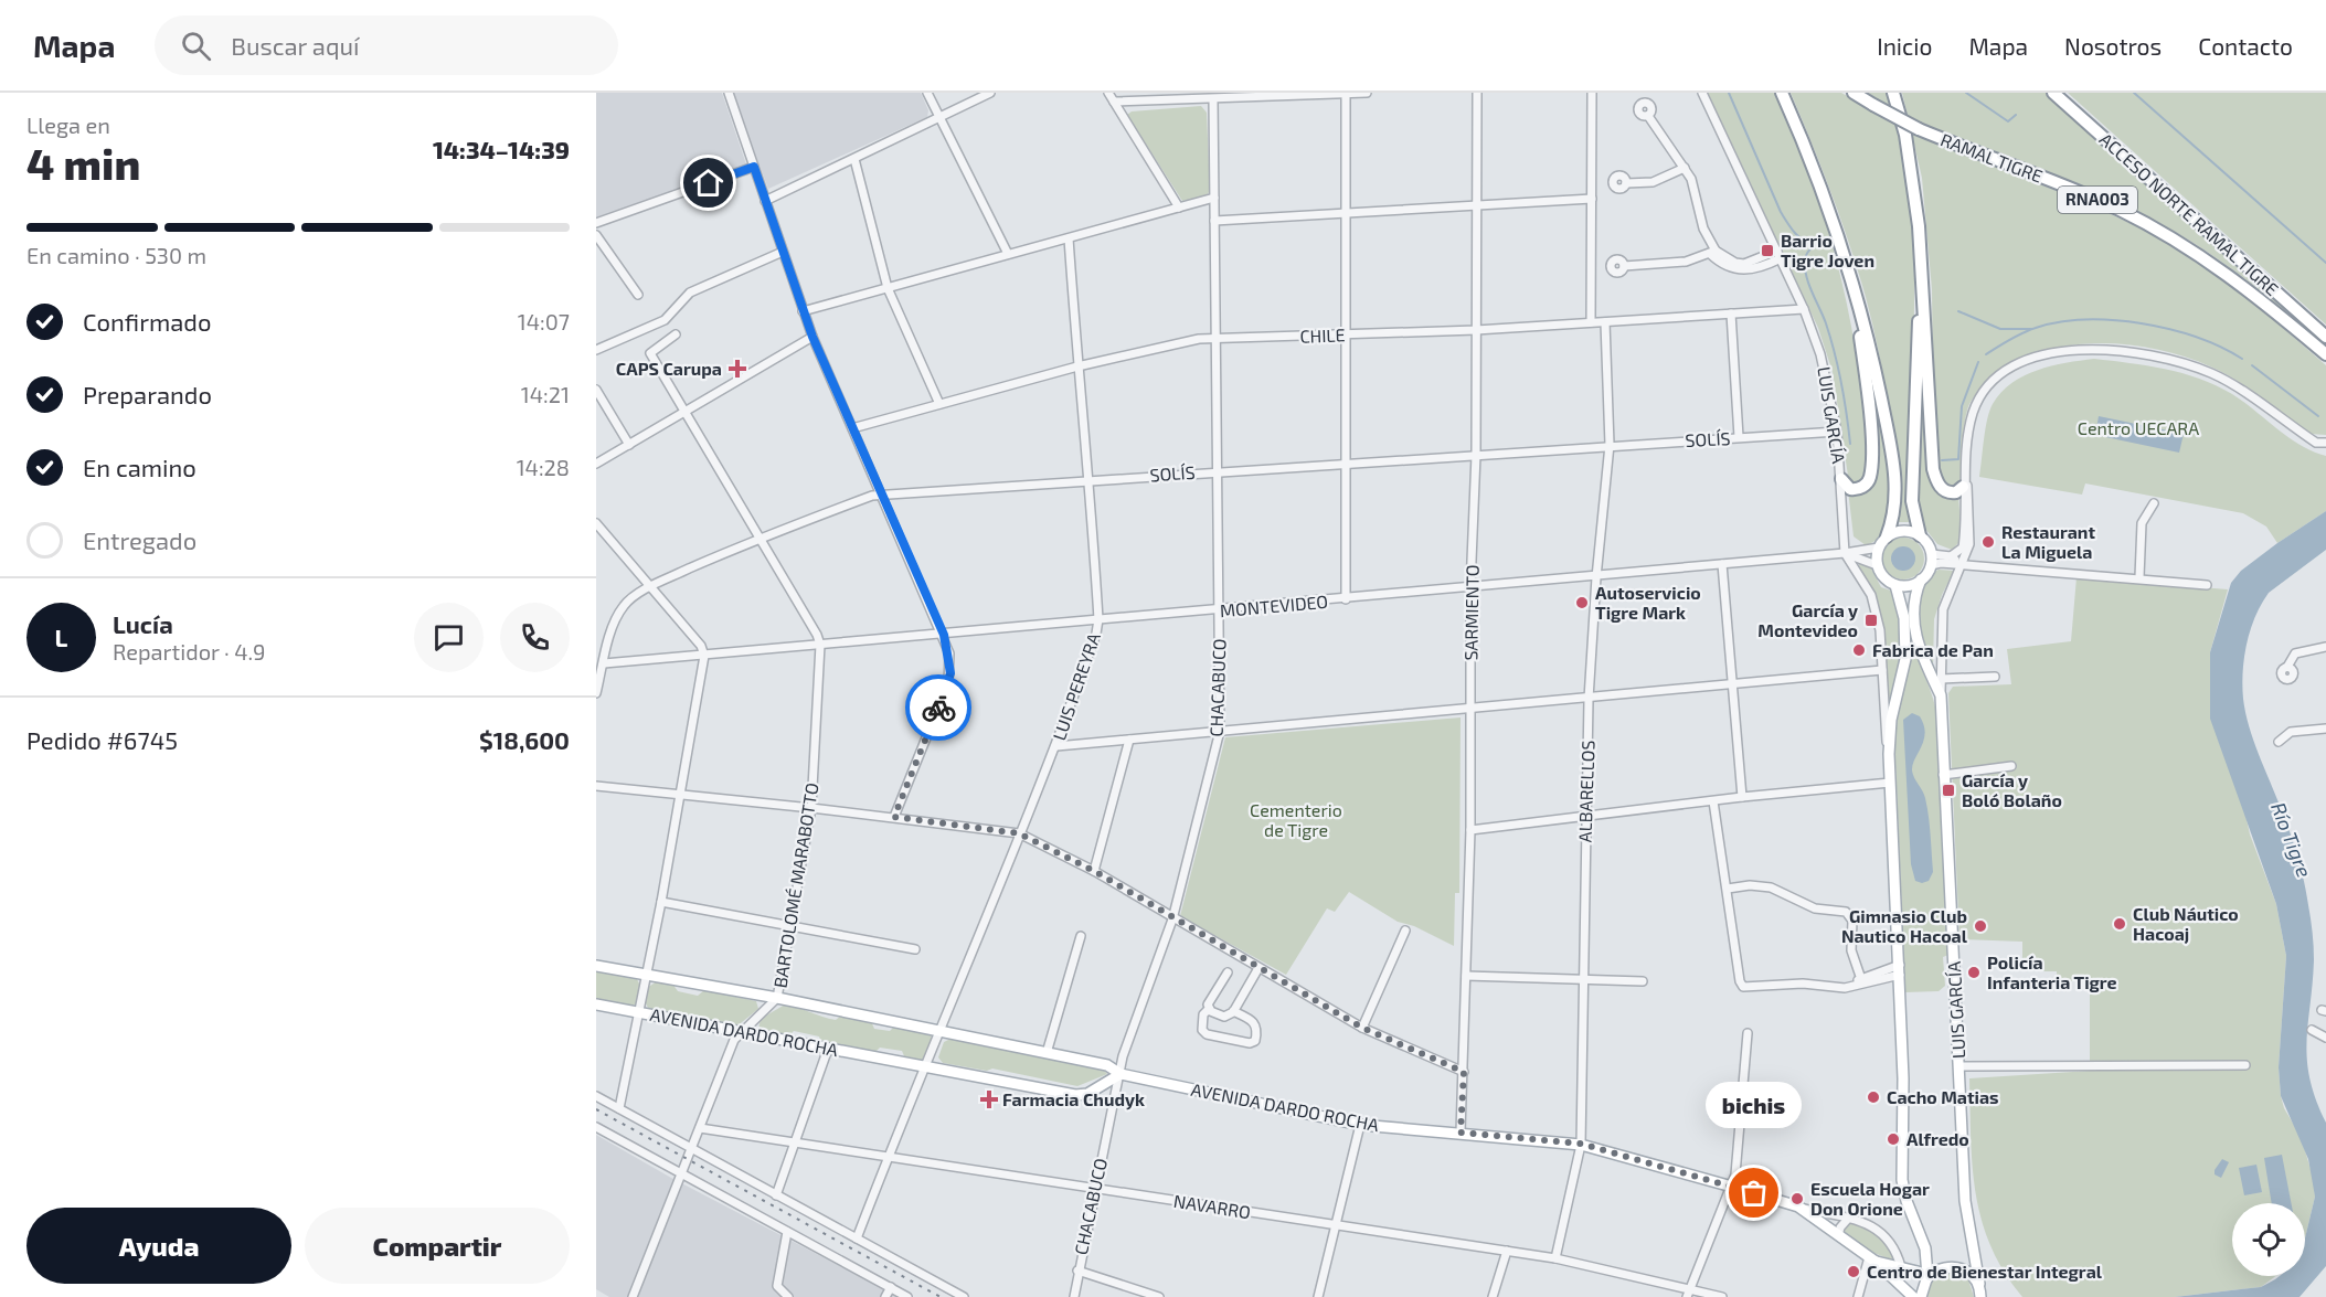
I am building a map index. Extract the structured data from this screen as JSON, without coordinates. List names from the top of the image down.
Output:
{
  "streets": {
    "highway": ["RAMAL TIGRE", "RNA003", "ACCESO NORTE RAMAL TIGRE"],
    "main road": ["LUIS GARCÍA", "AVENIDA DARDO ROCHA"],
    "street": [
      "CHILE",
      "SOLÍS",
      "MONTEVIDEO",
      "SARMIENTO",
      "LUIS PEREYRA",
      "CHACABUCO",
      "ALBARELLOS",
      "BARTOLOMÉ MARABOTTO",
      "NAVARRO"
    ]
  },
  "crossings": [
    ["CHILE", "LUIS GARCÍA"],
    ["CHILE", "SARMIENTO"],
    ["CHILE", "LUIS PEREYRA"],
    ["CHILE", "CHACABUCO"],
    ["CHILE", "ALBARELLOS"],
    ["LUIS GARCÍA", "SOLÍS"],
    ["LUIS GARCÍA", "MONTEVIDEO"],
    ["SOLÍS", "MONTEVIDEO"],
    ["SOLÍS", "SARMIENTO"],
    ["SOLÍS", "LUIS PEREYRA"],
    ["SOLÍS", "CHACABUCO"],
    ["SOLÍS", "ALBARELLOS"],
    ["MONTEVIDEO", "SARMIENTO"],
    ["MONTEVIDEO", "LUIS PEREYRA"],
    ["MONTEVIDEO", "CHACABUCO"],
    ["MONTEVIDEO", "ALBARELLOS"],
    ["MONTEVIDEO", "BARTOLOMÉ MARABOTTO"],
    ["SARMIENTO", "AVENIDA DARDO ROCHA"],
    ["LUIS PEREYRA", "AVENIDA DARDO ROCHA"],
    ["LUIS PEREYRA", "NAVARRO"],
    ["CHACABUCO", "AVENIDA DARDO ROCHA"],
    ["CHACABUCO", "NAVARRO"],
    ["ALBARELLOS", "AVENIDA DARDO ROCHA"],
    ["ALBARELLOS", "NAVARRO"],
    ["BARTOLOMÉ MARABOTTO", "AVENIDA DARDO ROCHA"],
    ["BARTOLOMÉ MARABOTTO", "NAVARRO"]
  ],
  "water": ["Río Tigre"],
  "parks": ["Centro UECARA", "Cementerio de Tigre"],
  "places": {
    "transit": ["Barrio Tigre Joven", "García y Montevideo", "García y Boló Bolaño"],
    "health": ["CAPS Carupa", "Farmacia Chudyk"],
    "other": [
      "Restaurant La Miguela",
      "Autoservicio Tigre Mark",
      "Fabrica de Pan",
      "Club Náutico Hacoaj",
      "Gimnasio Club Nautico Hacoal",
      "Policía Infanteria Tigre",
      "Cacho Matias",
      "Alfredo",
      "bichis",
      "Escuela Hogar Don Orione",
      "Centro de Bienestar Integral"
    ]
  },
  "page": {
    "header": "Mapa",
    "search": "Buscar aquí",
    "nav": [
      "Inicio",
      "Mapa",
      "Nosotros",
      "Contacto"
    ],
    "heading": ["4 min", "Llega en", "14:34–14:39"],
    "panel": [
      "Lucía",
      "Repartidor · 4.9",
      "Pedido #6745",
      "$18,600"
    ],
    "bar": "En camino · 530 m",
    "list": [
      ["Confirmado", "14:07"],
      ["Preparando", "14:21"],
      ["En camino", "14:28"],
      "Entregado"
    ],
    "round": "L",
    "bubble": "bichis",
    "buttons": ["Ayuda", "Compartir"]
  }
}
